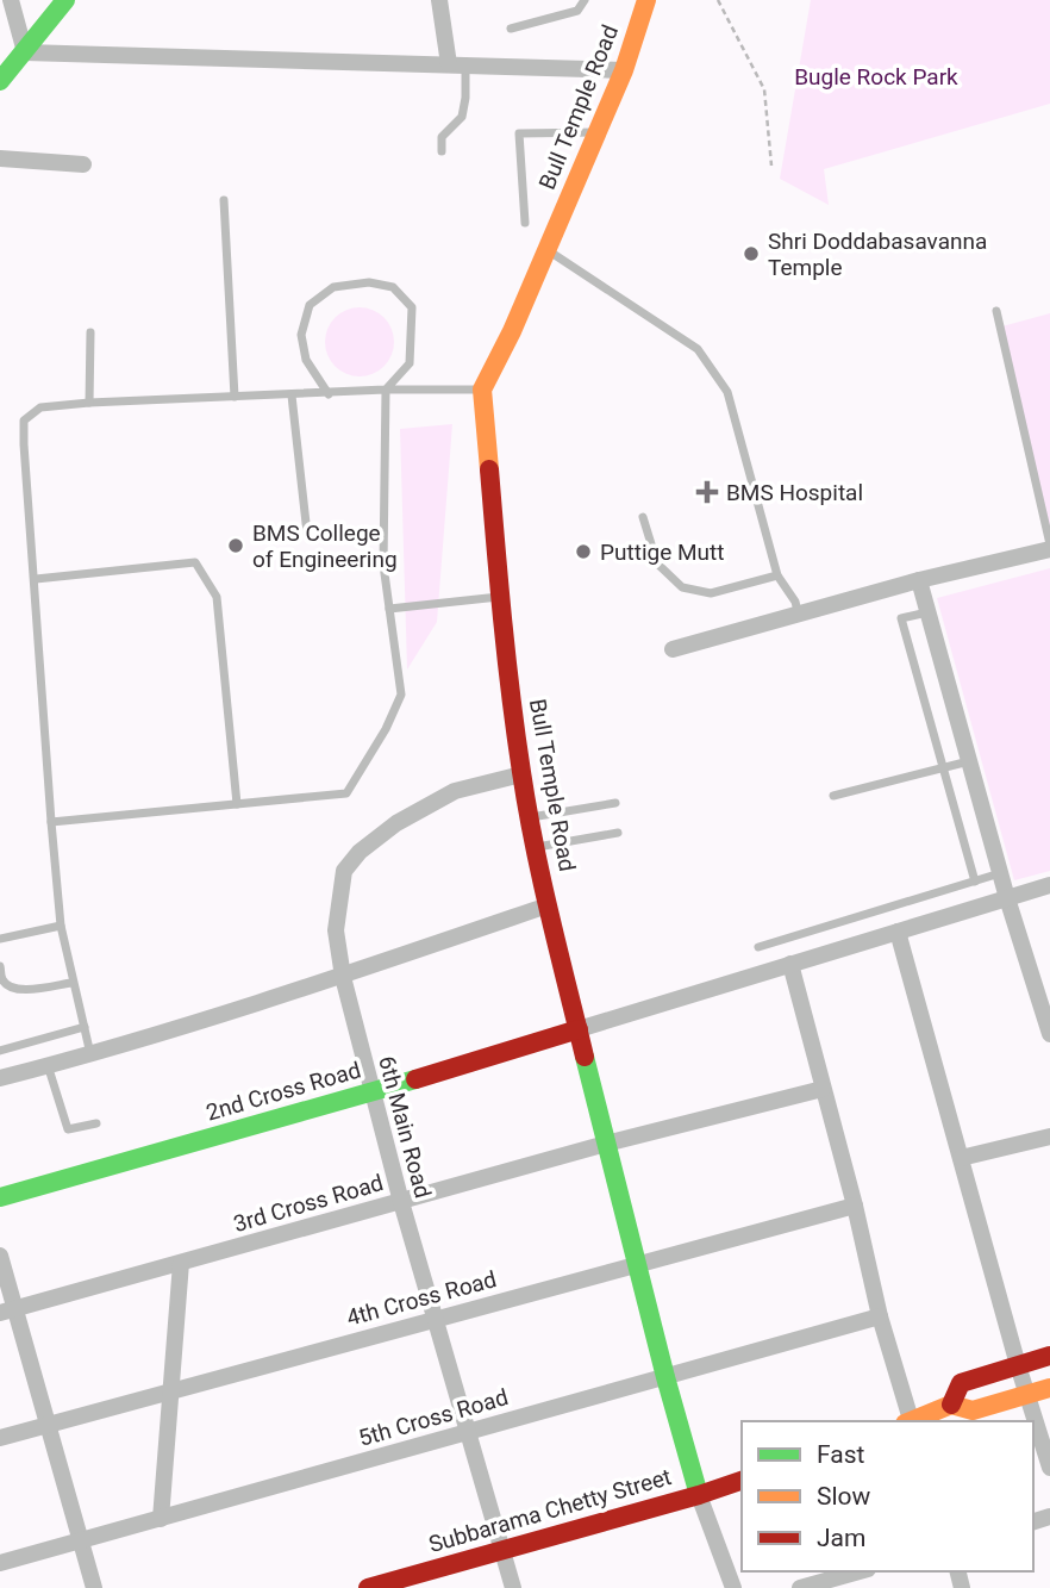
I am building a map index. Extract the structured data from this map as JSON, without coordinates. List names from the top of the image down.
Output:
{
  "streets": {
    "street": [
      "Bull Temple Road",
      "2nd Cross Road",
      "6th Main Road",
      "3rd Cross Road",
      "4th Cross Road",
      "5th Cross Road",
      "Subbarama Chetty Street"
    ]
  },
  "crossings": [
    ["Bull Temple Road", "2nd Cross Road"],
    ["Bull Temple Road", "6th Main Road"],
    ["Bull Temple Road", "3rd Cross Road"],
    ["Bull Temple Road", "4th Cross Road"],
    ["Bull Temple Road", "5th Cross Road"],
    ["Bull Temple Road", "Subbarama Chetty Street"],
    ["2nd Cross Road", "6th Main Road"],
    ["6th Main Road", "3rd Cross Road"],
    ["6th Main Road", "4th Cross Road"],
    ["6th Main Road", "5th Cross Road"],
    ["6th Main Road", "Subbarama Chetty Street"]
  ],
  "parks": ["Bugle Rock Park"],
  "places": {
    "other": ["Shri Doddabasavanna Temple", "BMS College of Engineering", "Puttige Mutt"],
    "health": ["BMS Hospital"]
  },
  "legend": ["Fast", "Slow", "Jam"]
}
